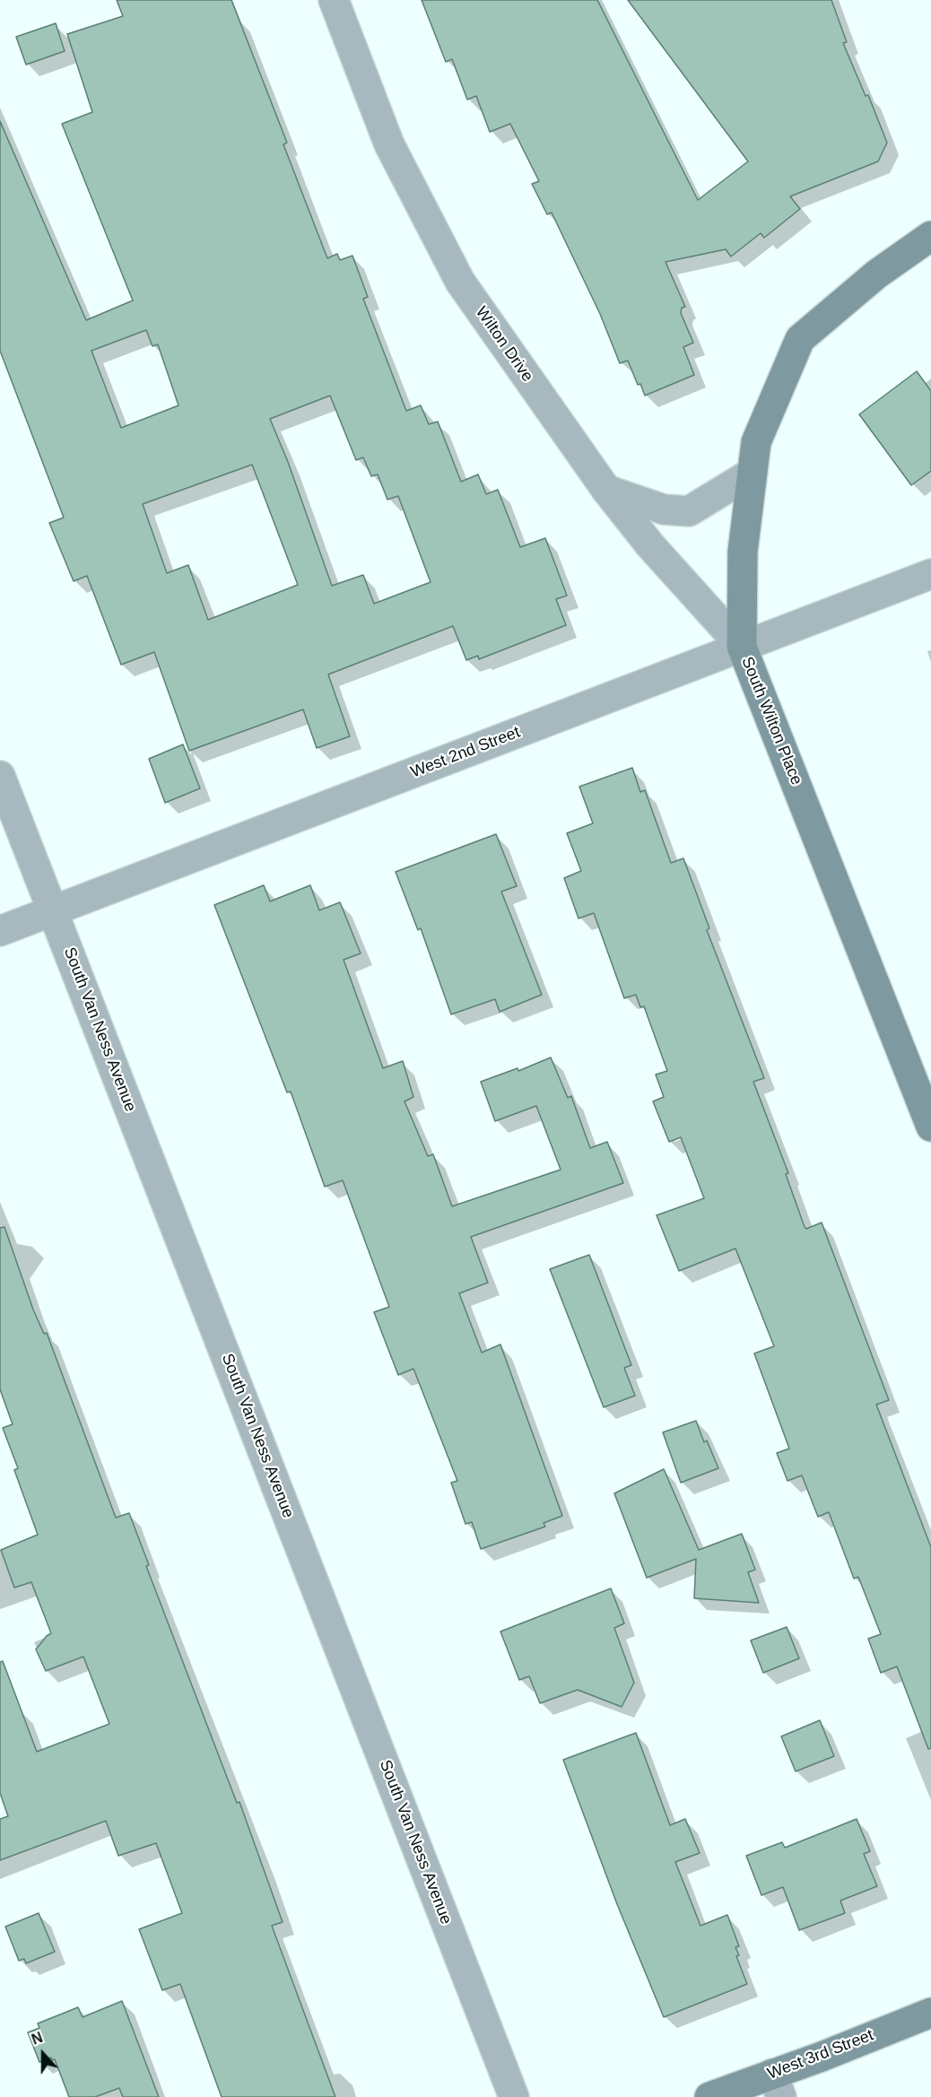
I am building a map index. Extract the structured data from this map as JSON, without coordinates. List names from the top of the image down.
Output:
{
  "streets": {
    "main road": ["South Wilton Place", "West 3rd Street"],
    "street": ["Wilton Drive", "West 2nd Street", "South Van Ness Avenue"]
  },
  "crossings": [
    ["Wilton Drive", "South Wilton Place"],
    ["Wilton Drive", "West 2nd Street"],
    ["South Wilton Place", "West 2nd Street"],
    ["West 2nd Street", "South Van Ness Avenue"]
  ],
  "north": "top"
}
